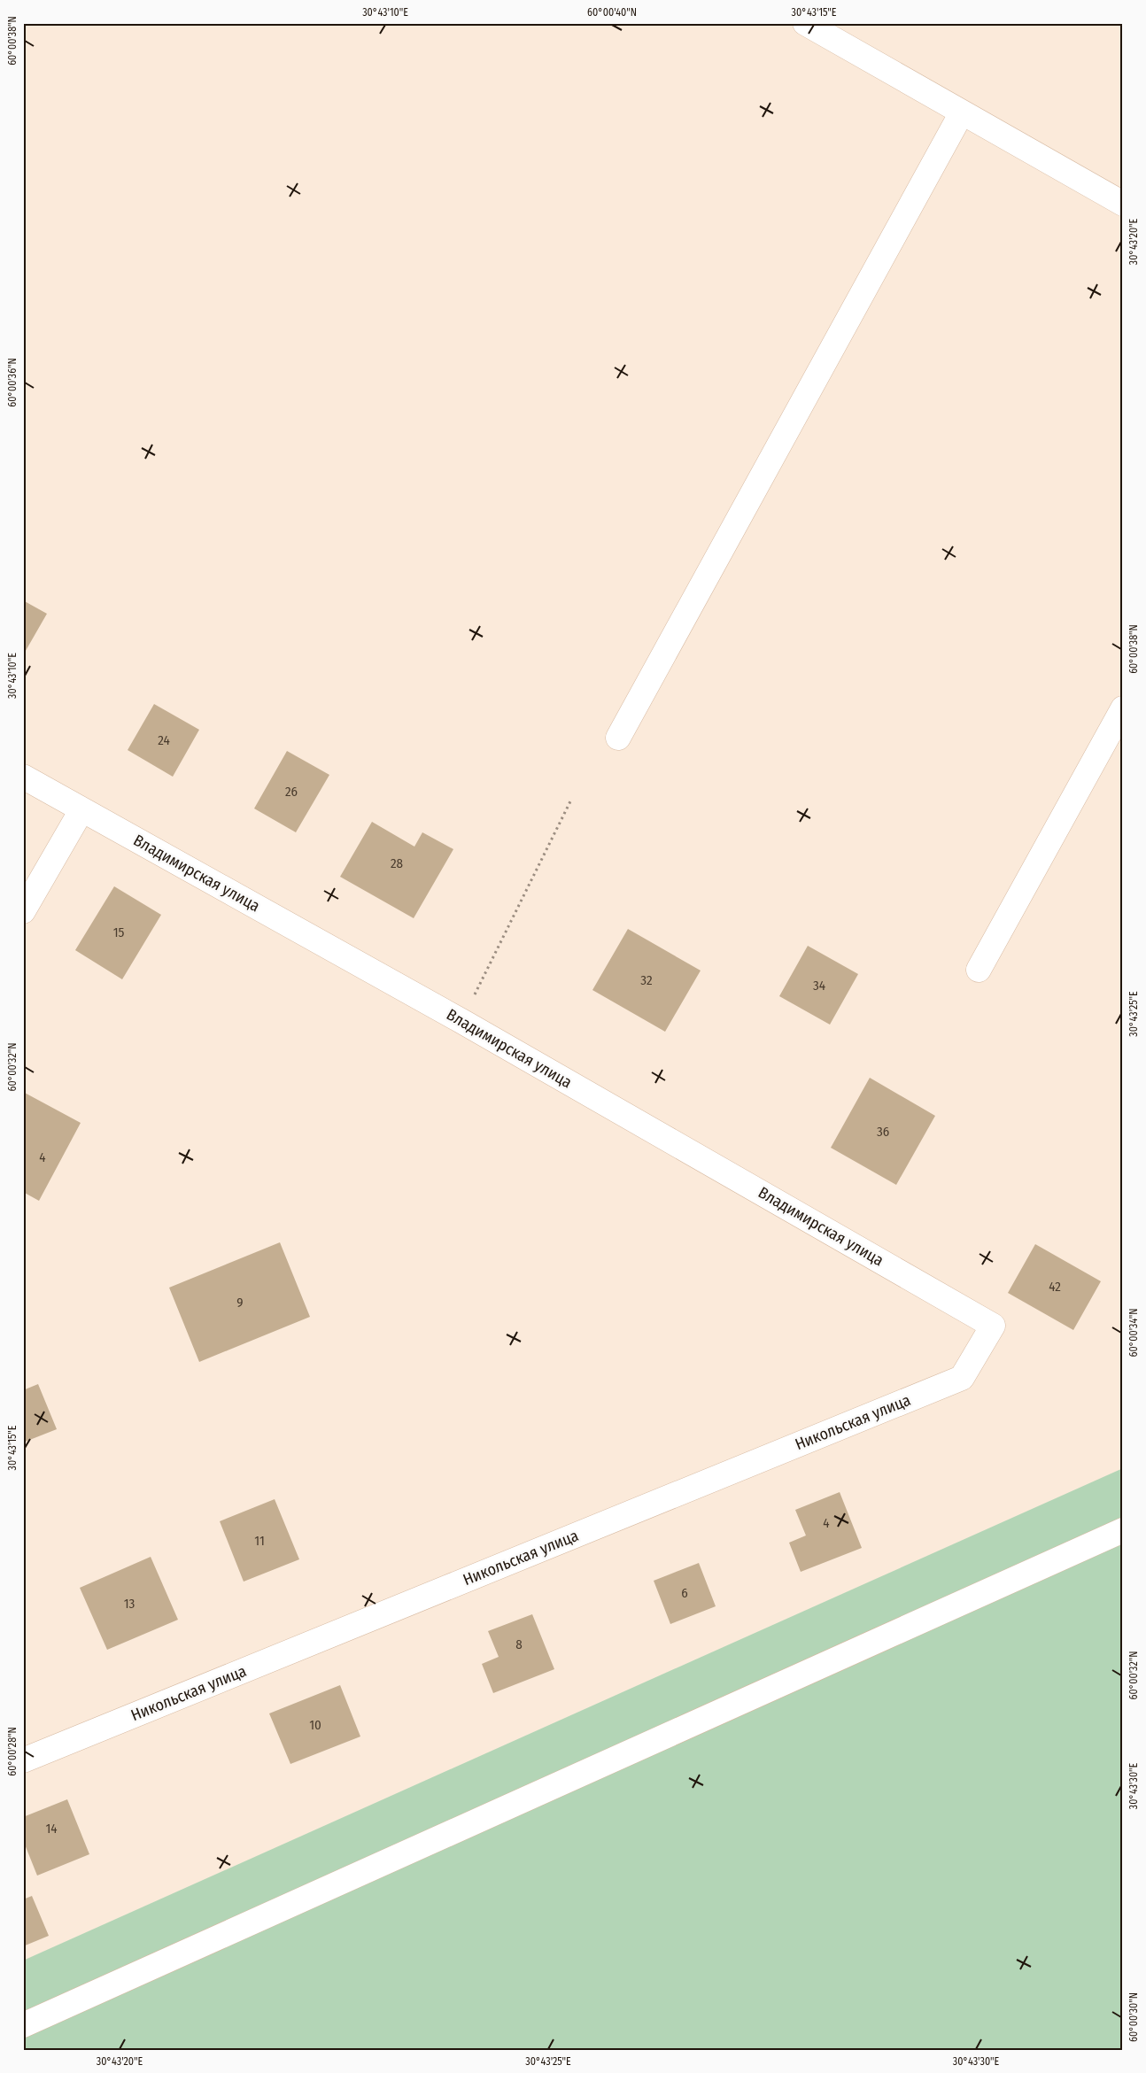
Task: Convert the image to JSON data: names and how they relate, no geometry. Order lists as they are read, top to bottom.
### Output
{
  "streets": {
    "street": ["Владимирская улица", "Никольская улица"]
  },
  "crossings": [
    ["Владимирская улица", "Никольская улица"]
  ],
  "house_numbers": [
    "24",
    "26",
    "28",
    "15",
    "32",
    "34",
    "36",
    "4",
    "42",
    "9",
    "4",
    "11",
    "6",
    "13",
    "8",
    "10",
    "14"
  ],
  "coordinates": [
    "30°43'10\"E",
    "60°00'40\"N",
    "30°43'15\"E",
    "60°00'38\"N",
    "30°43'20\"E",
    "60°00'36\"N",
    "30°43'25\"E",
    "60°00'32\"N",
    "60°00'34\"N",
    "60°00'28\"N",
    "30°43'30\"E",
    "60°00'30\"N"
  ]
}
